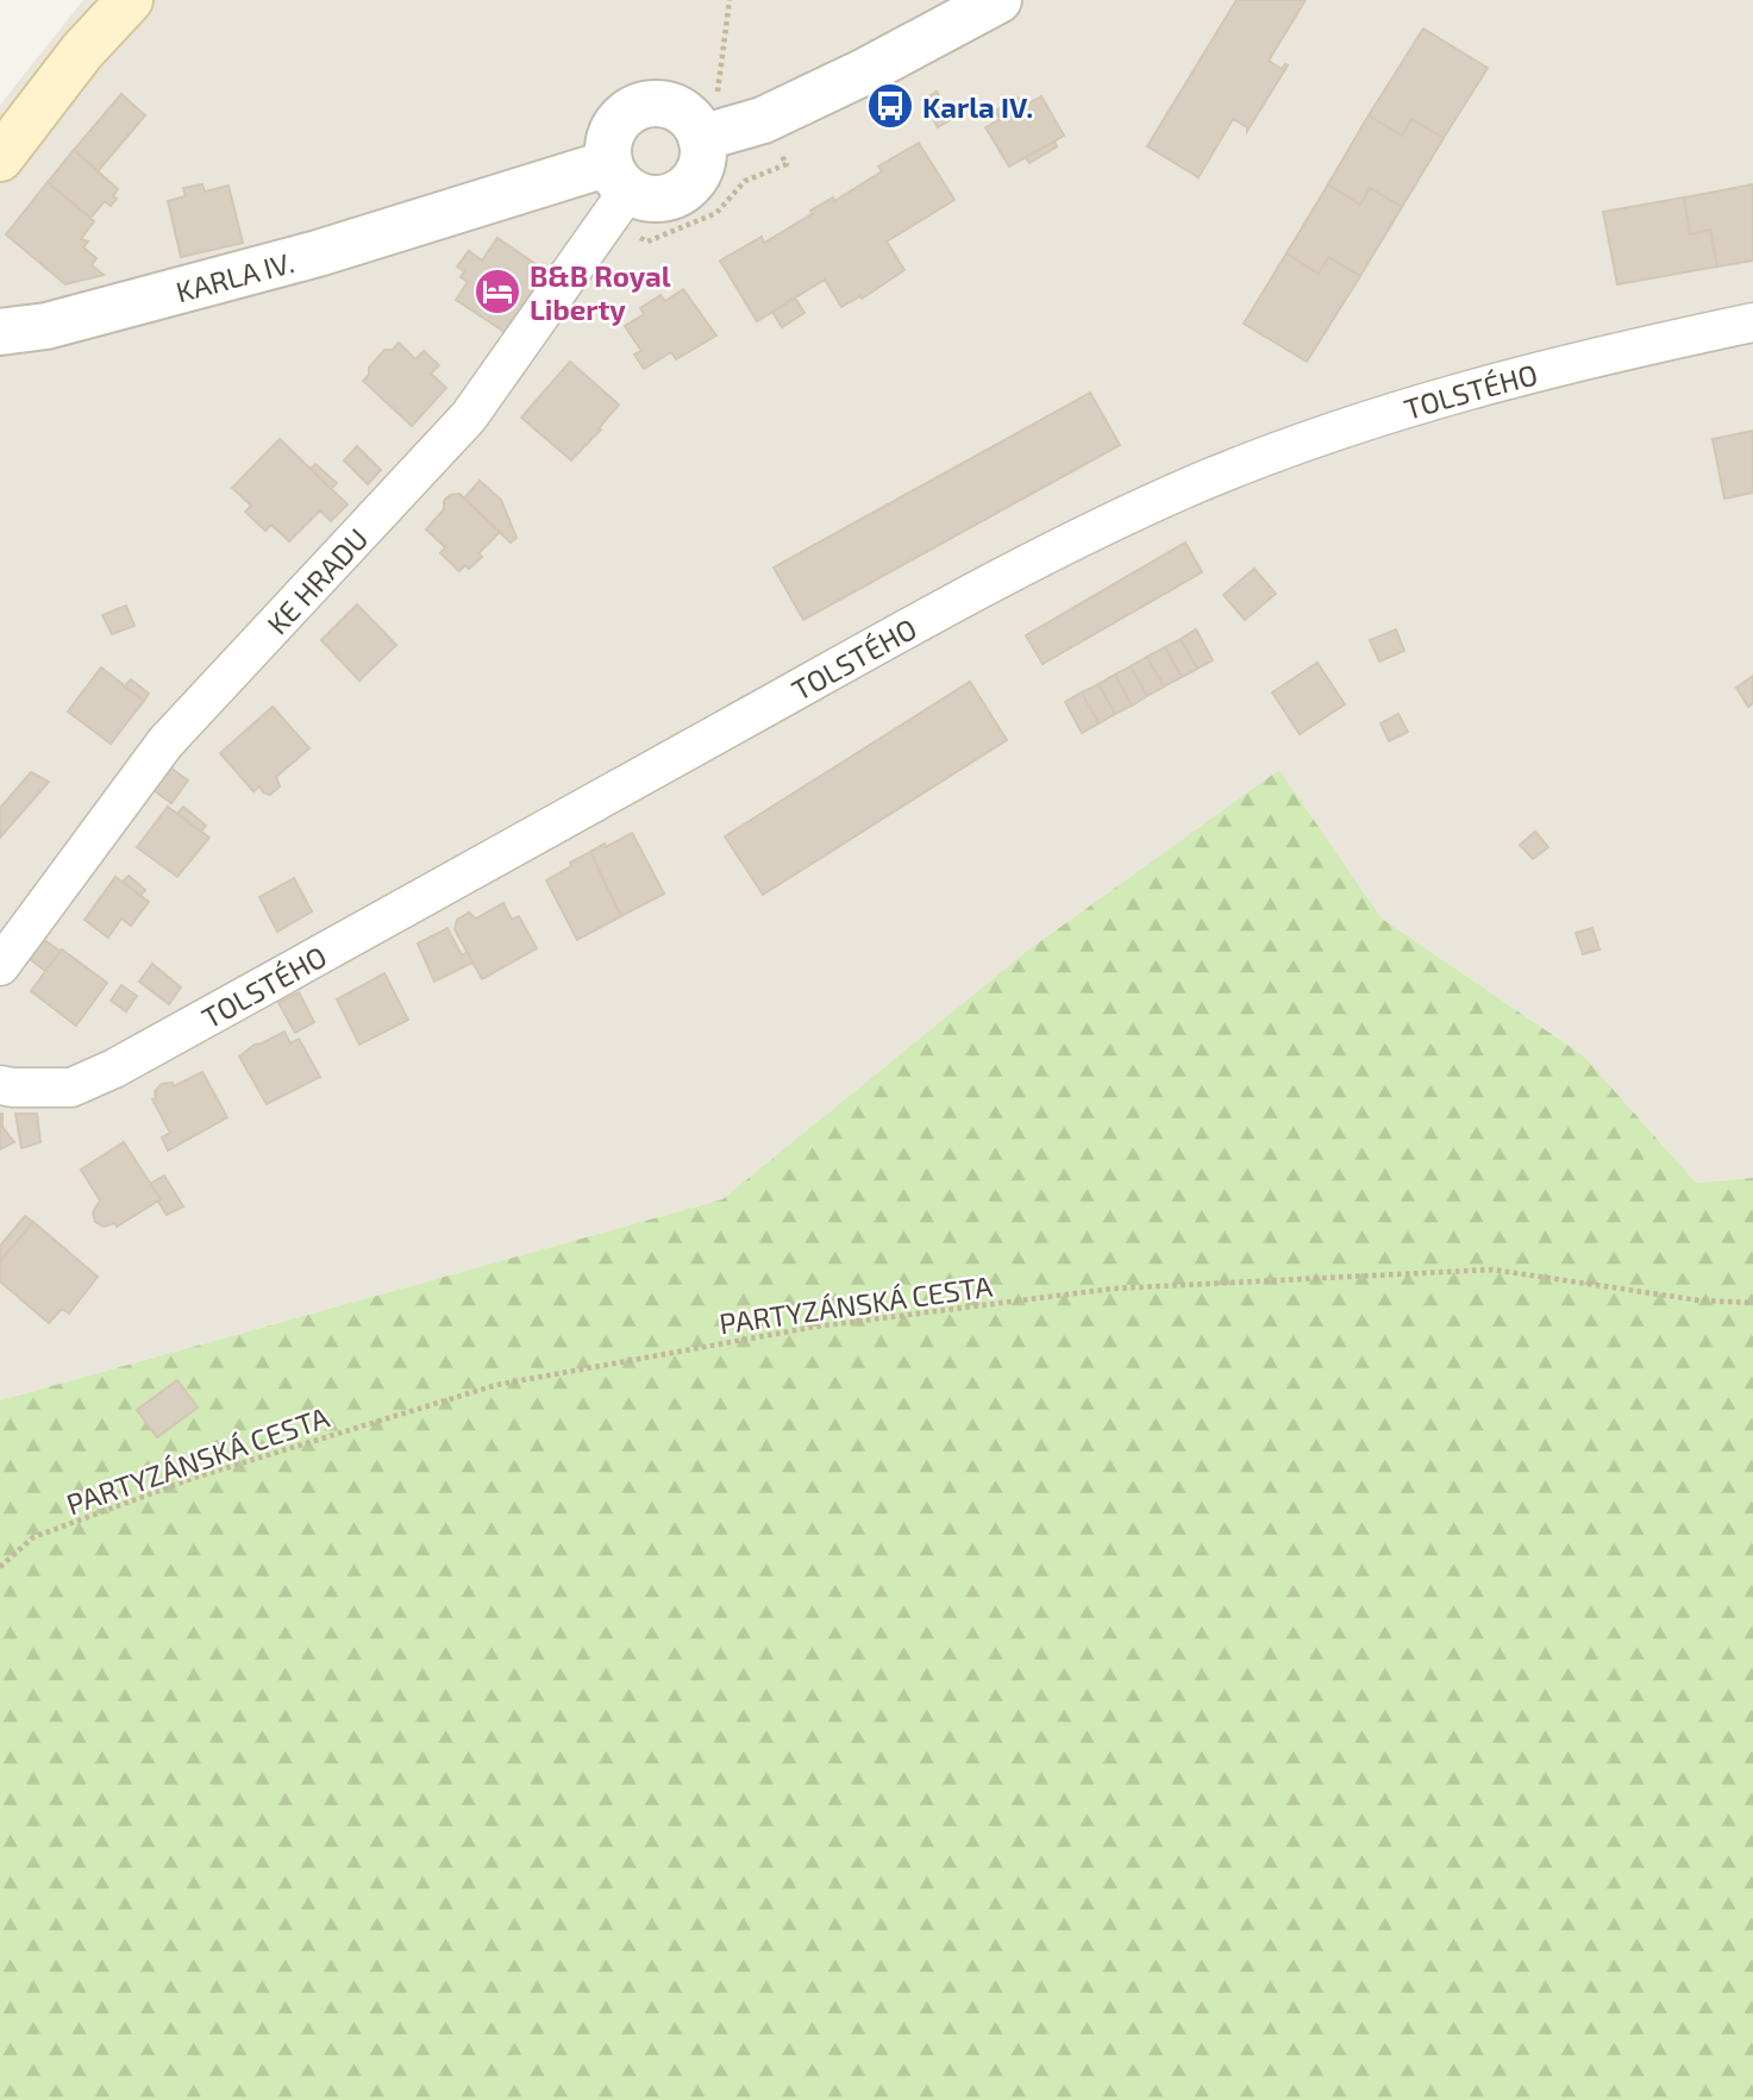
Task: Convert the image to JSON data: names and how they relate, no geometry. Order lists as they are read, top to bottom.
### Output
{
  "streets": {
    "street": ["KARLA IV.", "TOLSTÉHO", "KE HRADU"],
    "path": ["PARTYZÁNSKÁ CESTA"]
  },
  "crossings": [
    ["KARLA IV.", "KE HRADU"]
  ],
  "places": {
    "bus stop": ["Karla IV."],
    "hotel": ["B&B Royal Liberty"]
  }
}
